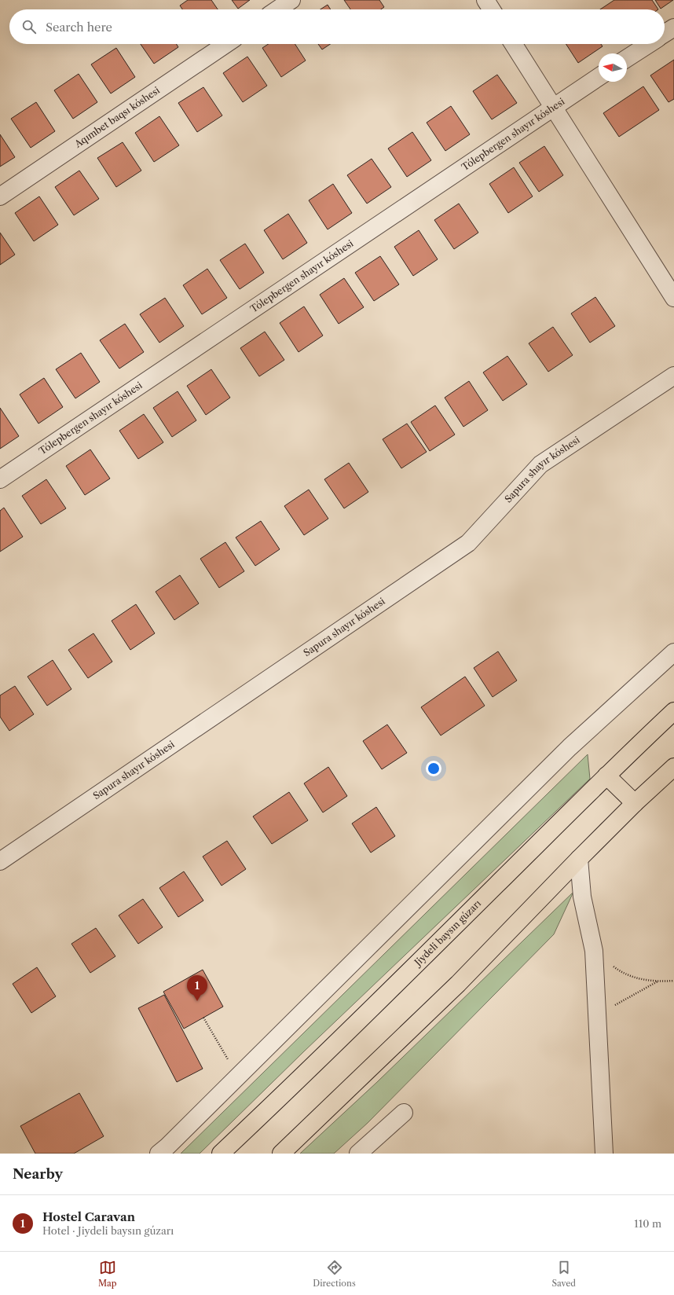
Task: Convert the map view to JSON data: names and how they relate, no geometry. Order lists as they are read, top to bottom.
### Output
{
  "streets": {
    "main road": ["Jiydeli baysın gúzarı"],
    "street": ["Aqımbet baqsı kóshesi", "Tólepbergen shayır kóshesi", "Sapura shayır kóshesi"]
  },
  "north": "left",
  "page": {
    "search": "Search here",
    "pins": "1",
    "heading": "Nearby",
    "list": [
      {
        "mark": "1",
        "name": "Hostel Caravan",
        "note": "Hotel · Jiydeli baysın gúzarı",
        "value": "110 m"
      }
    ],
    "nav": ["Map", "Directions", "Saved"]
  }
}
